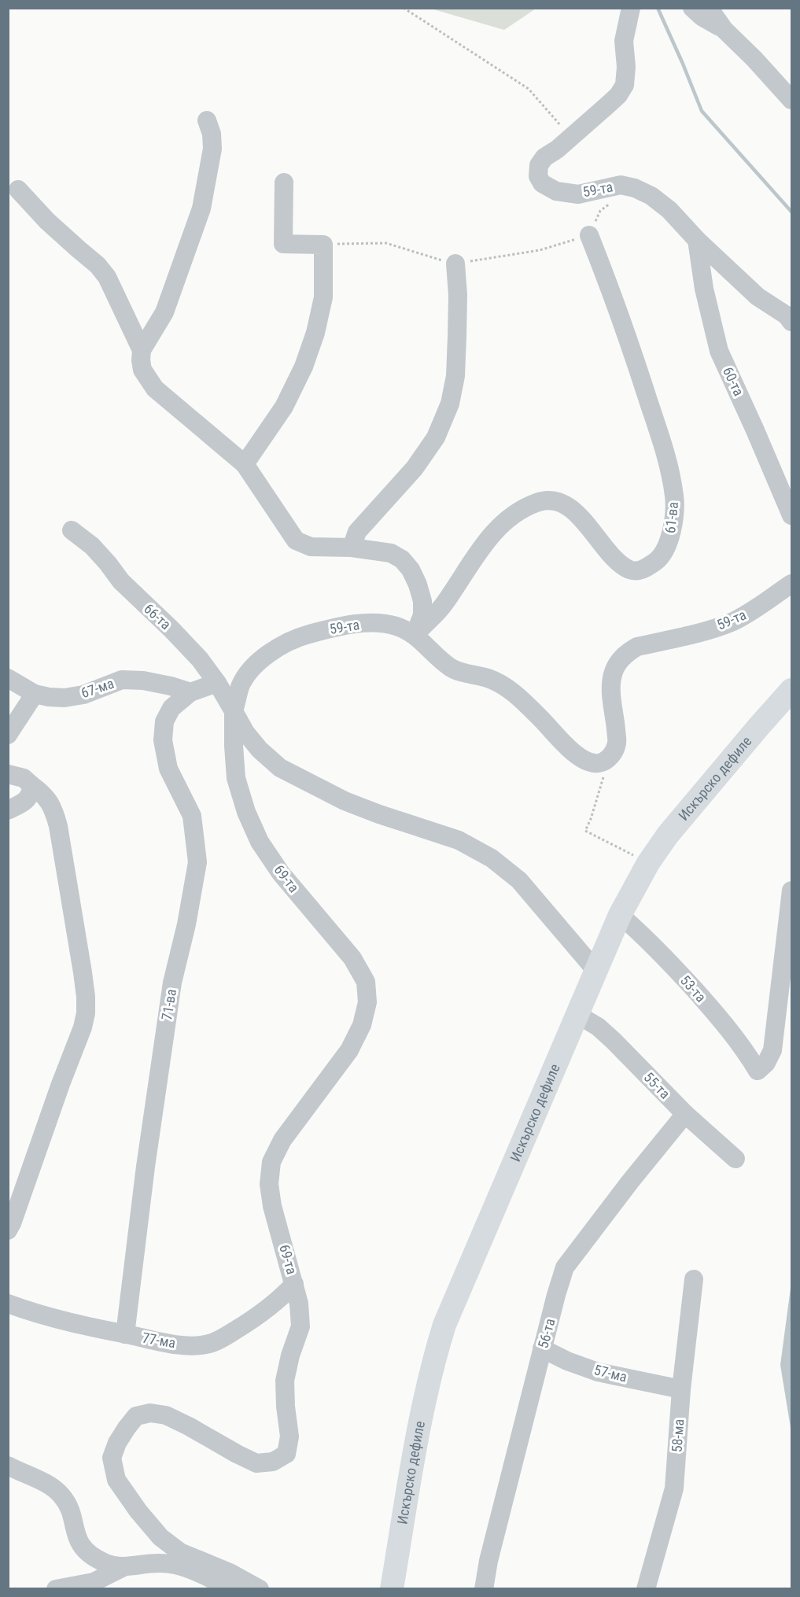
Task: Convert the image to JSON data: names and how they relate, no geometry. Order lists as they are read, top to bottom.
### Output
{
  "streets": {
    "main road": ["Искърско дефиле"],
    "street": [
      "59-та",
      "60-та",
      "61-ва",
      "66-та",
      "67-ма",
      "69-та",
      "53-та",
      "71-ва",
      "55-та",
      "56-та",
      "77-ма",
      "57-ма",
      "58-ма"
    ]
  },
  "crossings": [
    ["59-та", "60-та"],
    ["59-та", "61-ва"],
    ["59-та", "66-та"],
    ["59-та", "69-та"],
    ["66-та", "69-та"],
    ["67-ма", "71-ва"],
    ["Искърско дефиле", "53-та"],
    ["Искърско дефиле", "55-та"],
    ["69-та", "77-ма"],
    ["71-ва", "77-ма"],
    ["55-та", "56-та"],
    ["56-та", "57-ма"],
    ["57-ма", "58-ма"]
  ]
}
